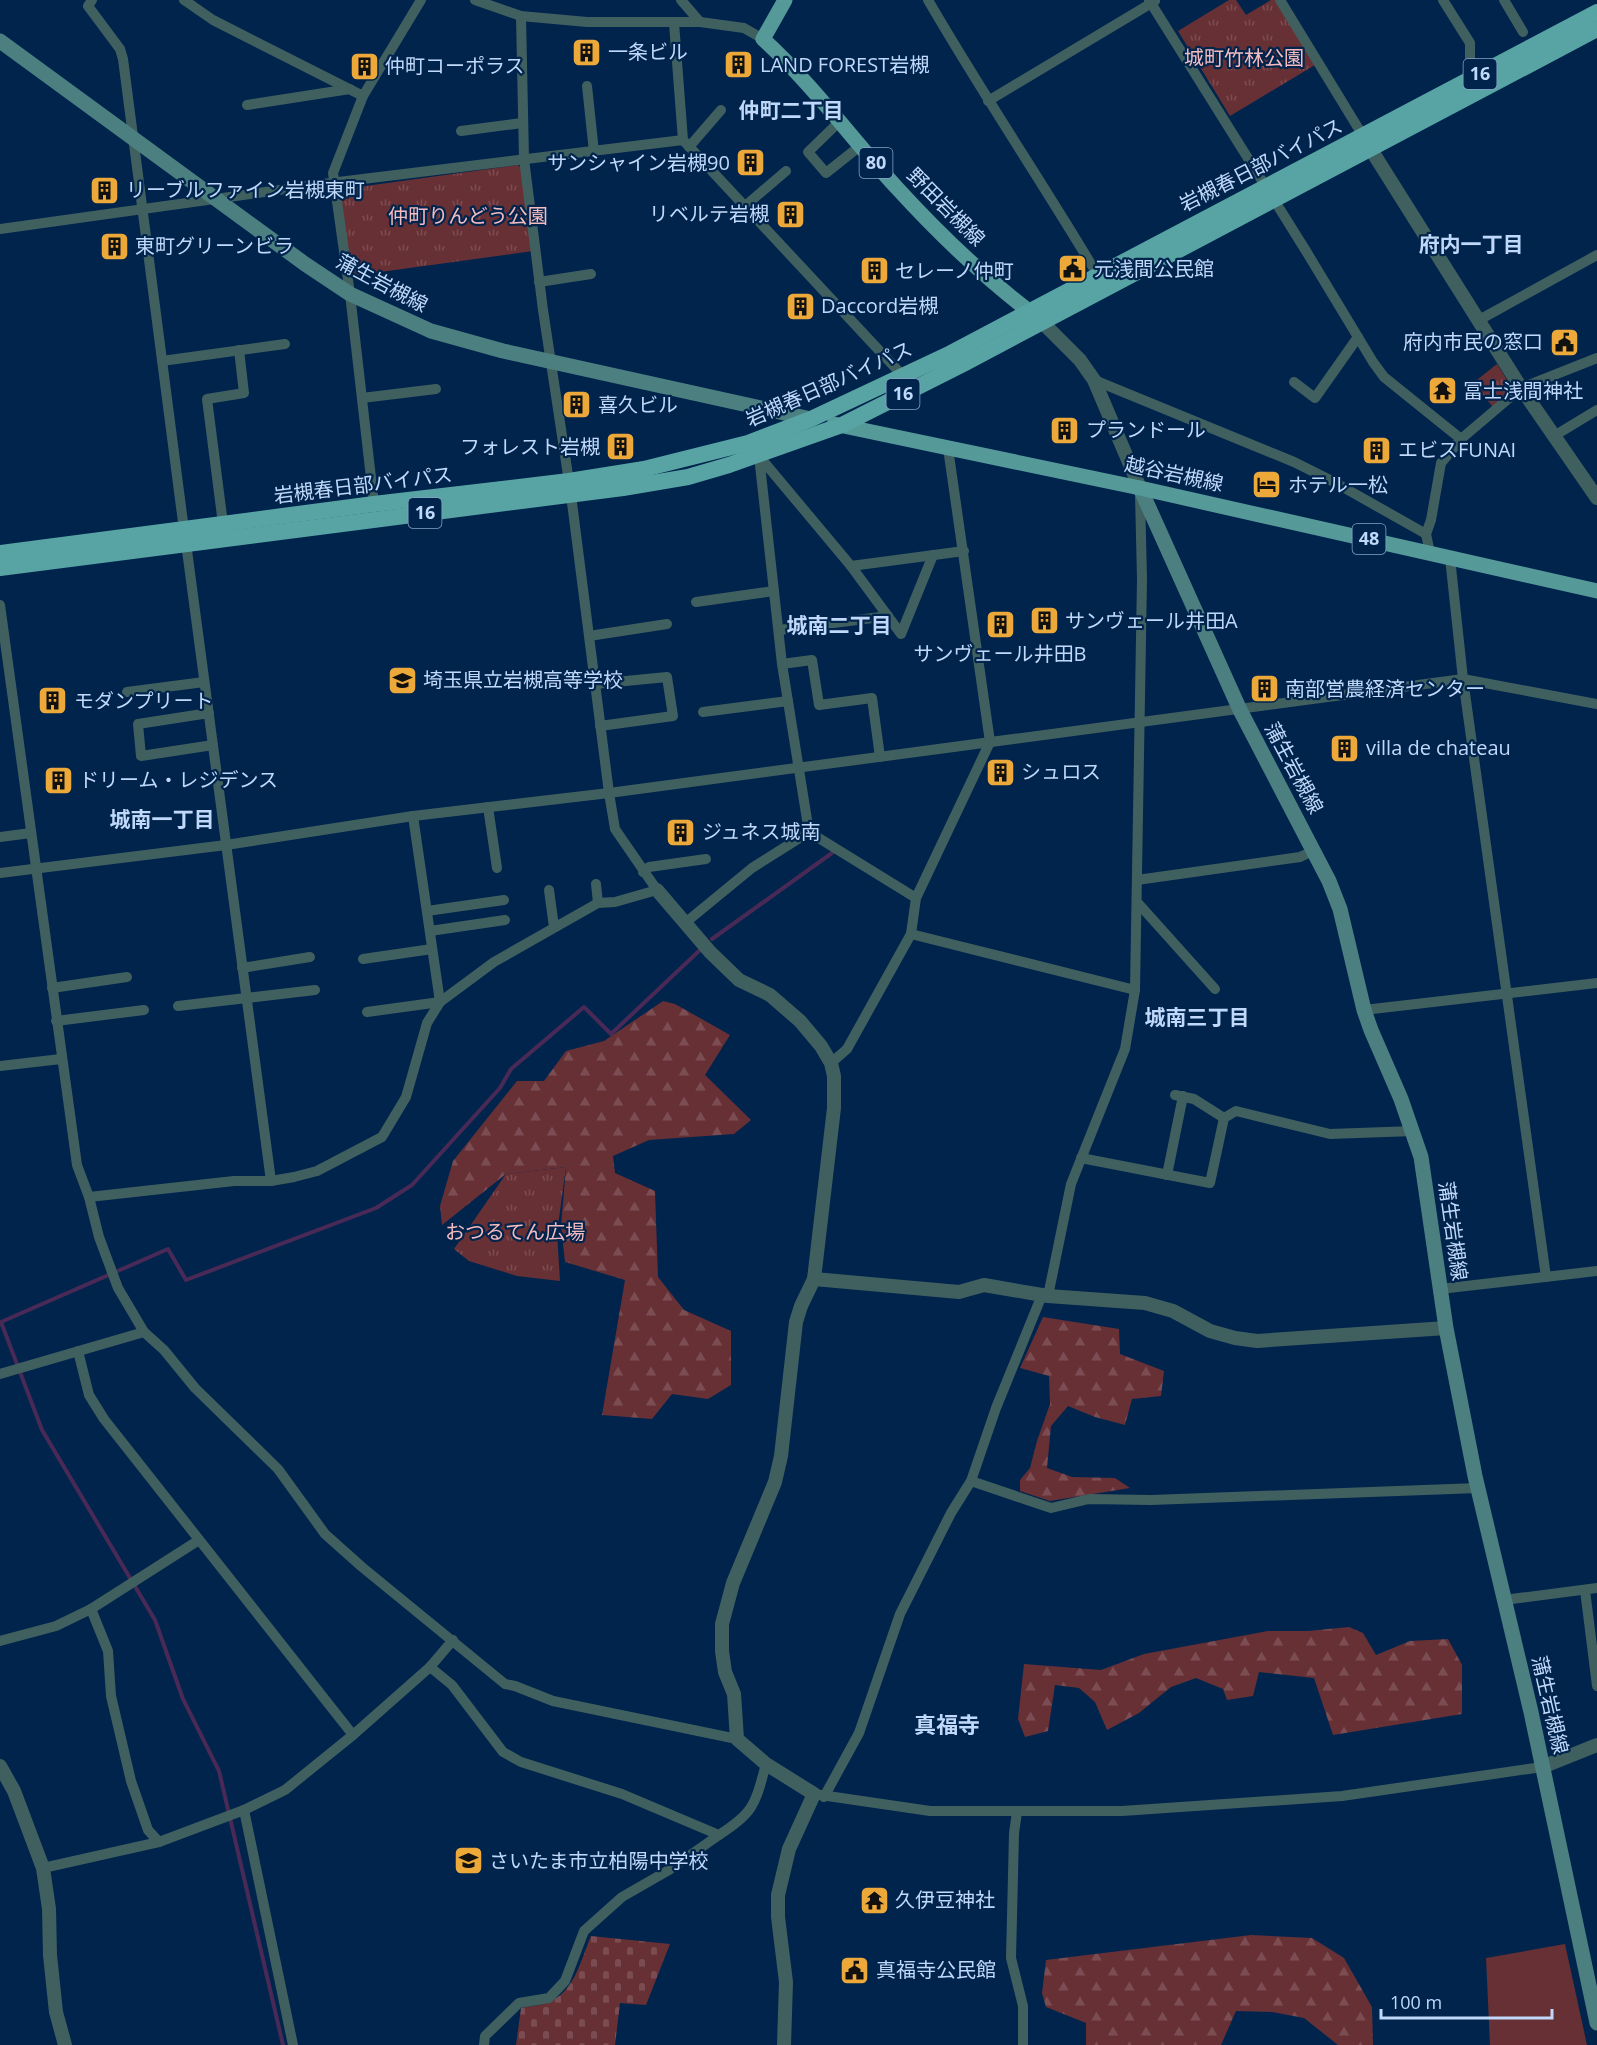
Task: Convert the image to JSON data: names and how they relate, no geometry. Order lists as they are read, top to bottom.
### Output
{
  "streets": {
    "highway": ["16", "岩槻春日部バイパス"],
    "main road": [
      "80",
      "野田岩槻線",
      "蒲生岩槻線",
      "越谷岩槻線",
      "48"
    ]
  },
  "crossings": [
    ["岩槻春日部バイパス", "野田岩槻線"],
    ["岩槻春日部バイパス", "蒲生岩槻線"],
    ["岩槻春日部バイパス", "越谷岩槻線"],
    ["蒲生岩槻線", "越谷岩槻線"]
  ],
  "districts": [
    "仲町二丁目",
    "府内一丁目",
    "城南二丁目",
    "城南一丁目",
    "城南三丁目",
    "真福寺"
  ],
  "parks": ["城町竹林公園", "仲町りんどう公園", "おつるてん広場"],
  "places": {
    "building": [
      "一条ビル",
      "LAND FOREST岩槻",
      "仲町コーポラス",
      "サンシャイン岩槻90",
      "リーブルファイン岩槻東町",
      "リベルテ岩槻",
      "東町グリーンビラ",
      "セレーノ仲町",
      "Daccord岩槻",
      "喜久ビル",
      "プランドール",
      "フォレスト岩槻",
      "エビスFUNAI",
      "サンヴェール井田A",
      "サンヴェール井田B",
      "南部営農経済センター",
      "モダンプリート",
      "villa de chateau",
      "シュロス",
      "ドリーム・レジデンス",
      "ジュネス城南"
    ],
    "public building": ["元浅間公民館", "府内市民の窓口", "真福寺公民館"],
    "temple": ["冨士浅間神社", "久伊豆神社"],
    "hotel": ["ホテル一松"],
    "school or university": ["埼玉県立岩槻高等学校", "さいたま市立柏陽中学校"]
  },
  "scale_bar": "100 m"
}
